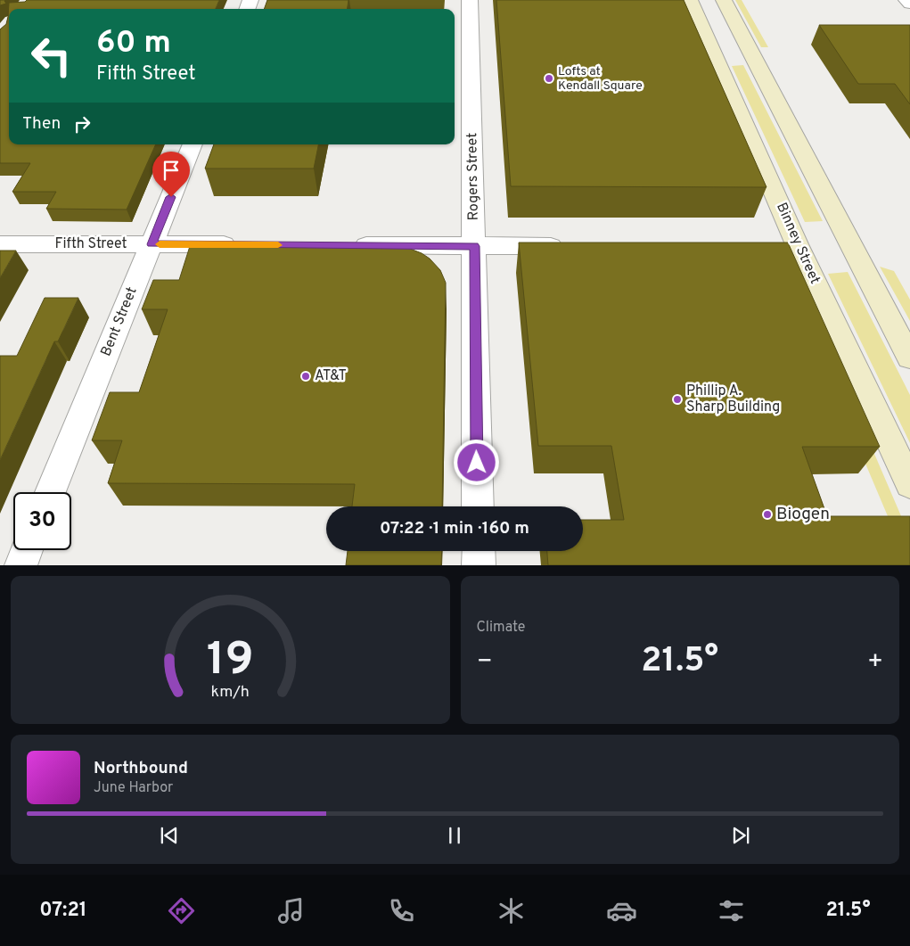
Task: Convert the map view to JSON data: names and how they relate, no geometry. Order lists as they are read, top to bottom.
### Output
{
  "streets": {
    "main road": ["Binney Street"],
    "street": ["Rogers Street", "Fifth Street", "Bent Street"]
  },
  "crossings": [
    ["Fifth Street", "Bent Street"]
  ],
  "places": [
    "Lofts at Kendall Square",
    "AT&T",
    "Phillip A. Sharp Building",
    "Biogen"
  ],
  "page": {
    "turn": ["60 m", "Fifth Street"],
    "then": "Then",
    "limit": "30",
    "trip": "07:22 · 1 min · 160 m",
    "tile": "Climate",
    "heat": ["−", "21.5°", "+"],
    "song": ["Northbound", "June Harbor"],
    "tabs": ["07:21", "21.5°"],
    "gauge": ["19", "km/h"]
  }
}
